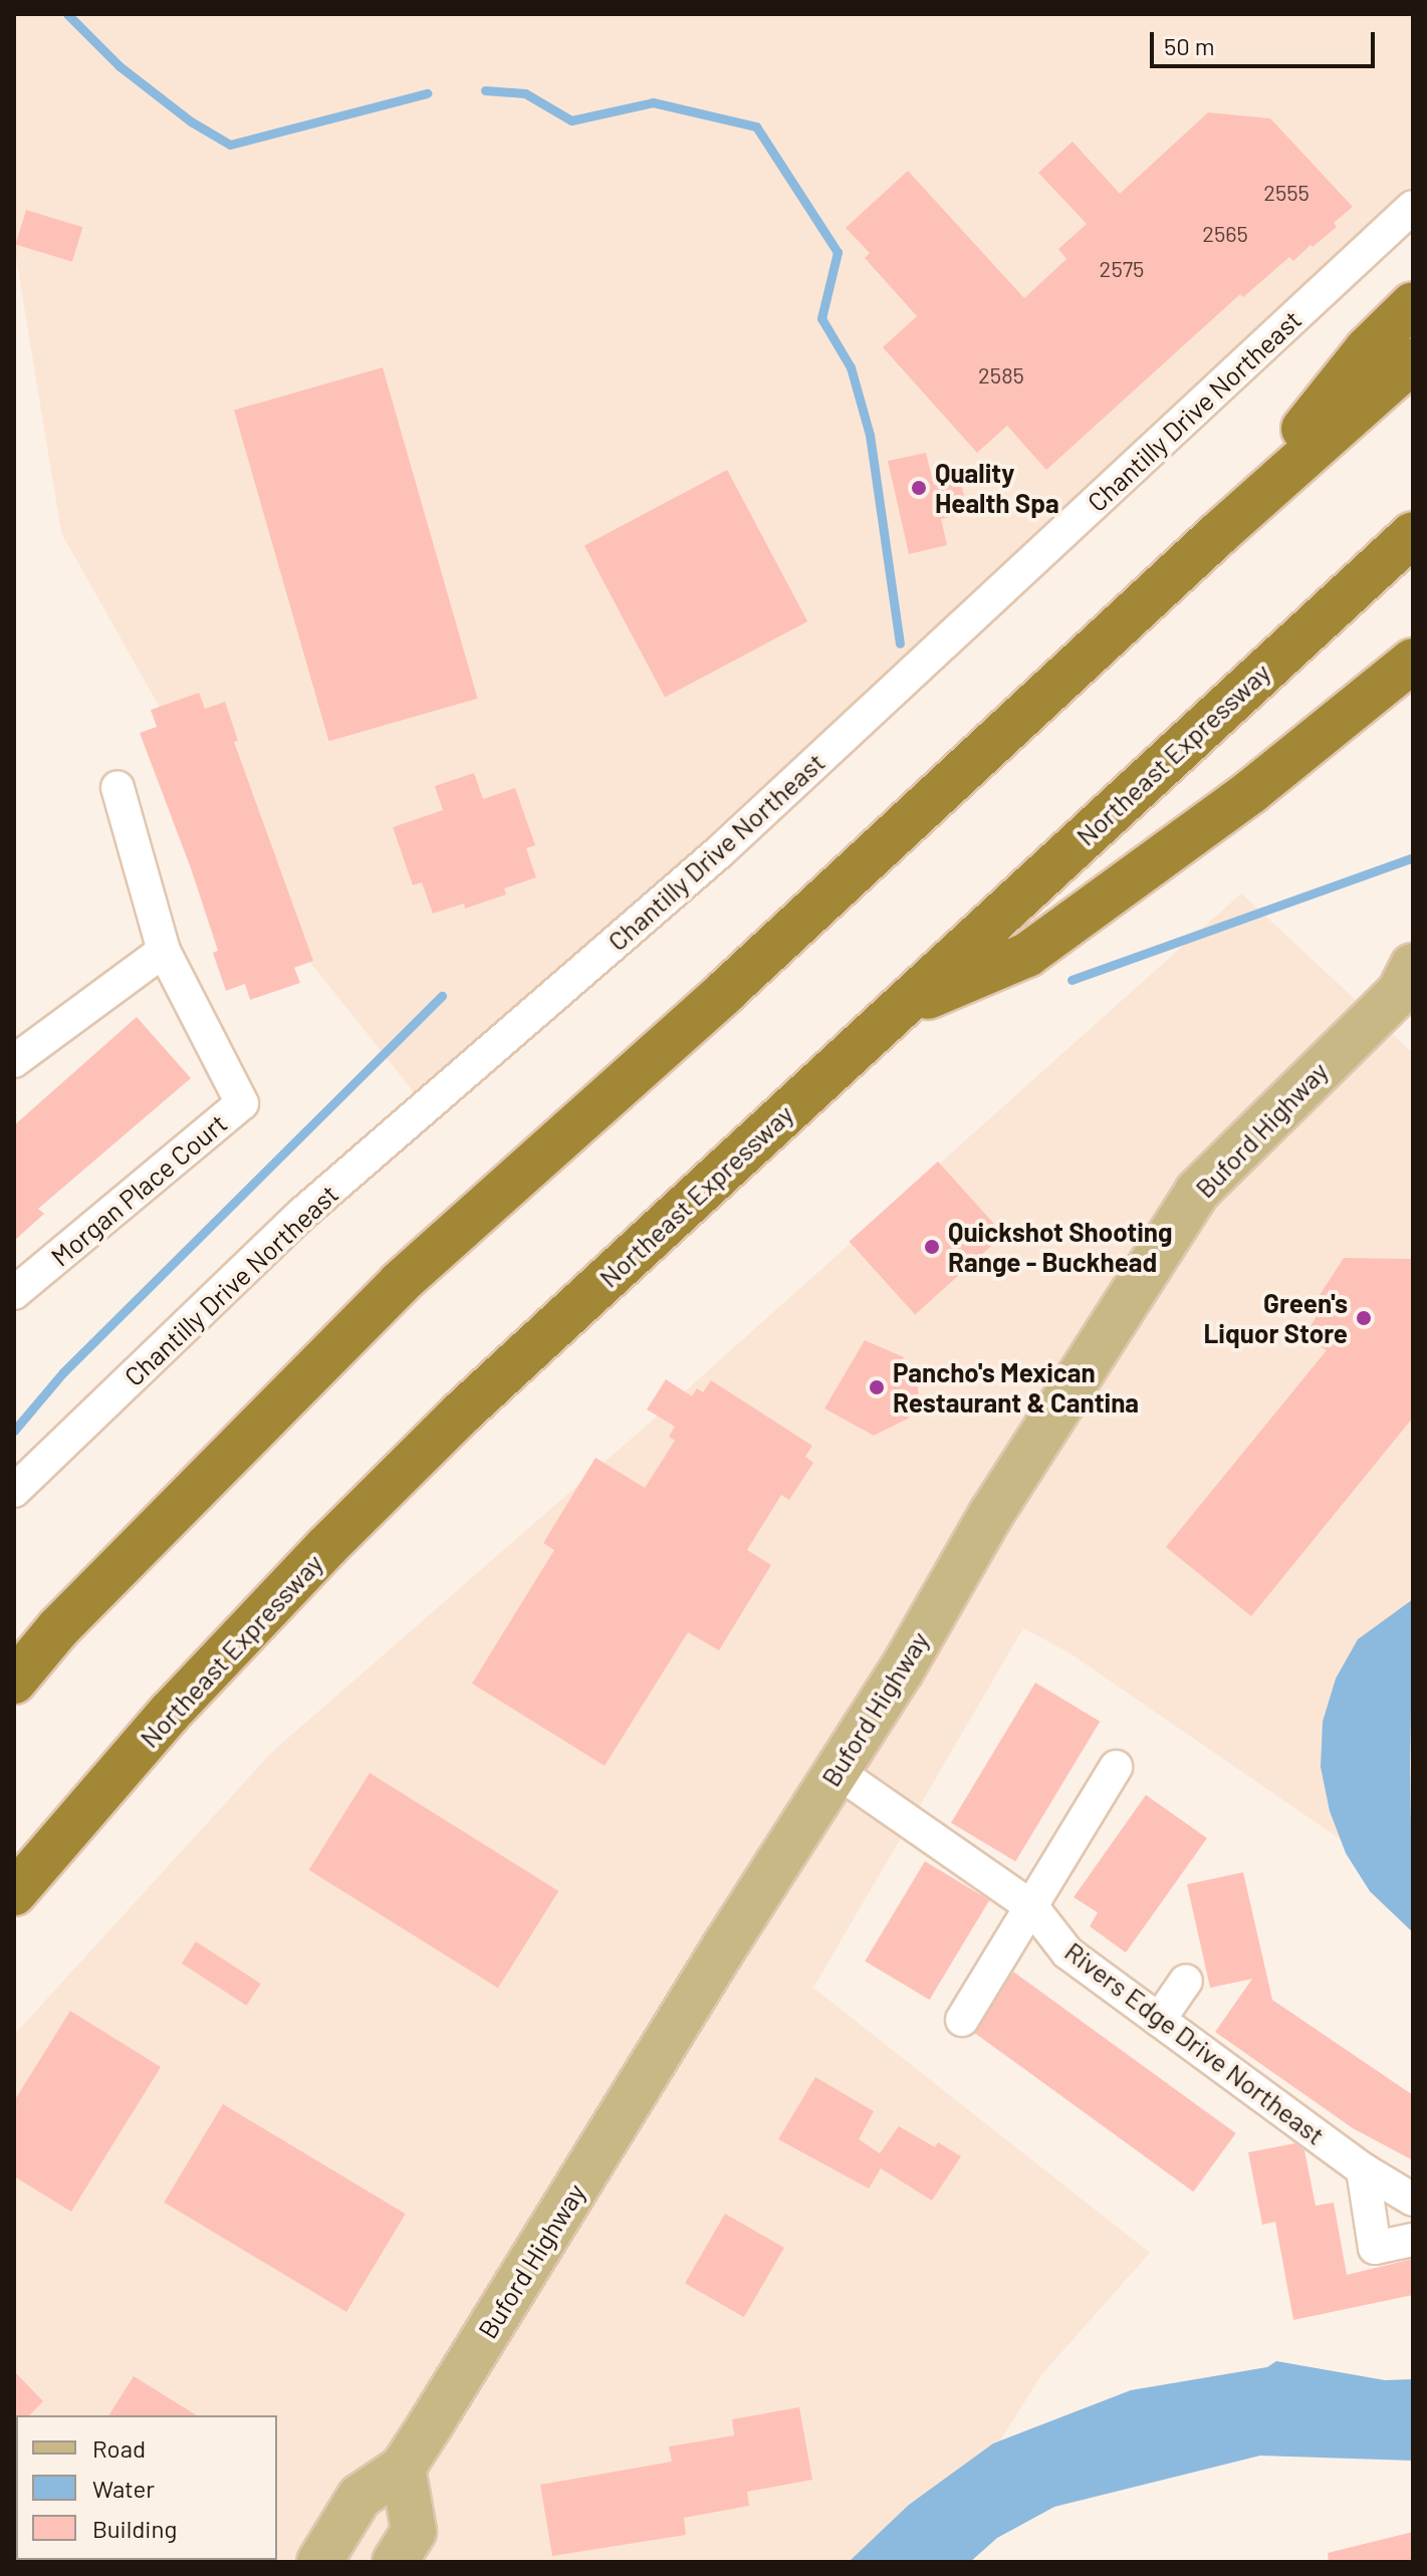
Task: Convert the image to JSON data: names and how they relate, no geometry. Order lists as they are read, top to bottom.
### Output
{
  "streets": {
    "highway": ["Northeast Expressway"],
    "main road": ["Buford Highway"],
    "street": ["Chantilly Drive Northeast", "Morgan Place Court", "Rivers Edge Drive Northeast"]
  },
  "crossings": [
    ["Buford Highway", "Rivers Edge Drive Northeast"]
  ],
  "places": [
    "Quality Health Spa",
    "Quickshot Shooting Range - Buckhead",
    "Green's Liquor Store",
    "Pancho's Mexican Restaurant & Cantina"
  ],
  "house_numbers": [
    "2555",
    "2565",
    "2575",
    "2585"
  ],
  "legend": ["Road", "Water", "Building"],
  "scale_bar": "50 m"
}
